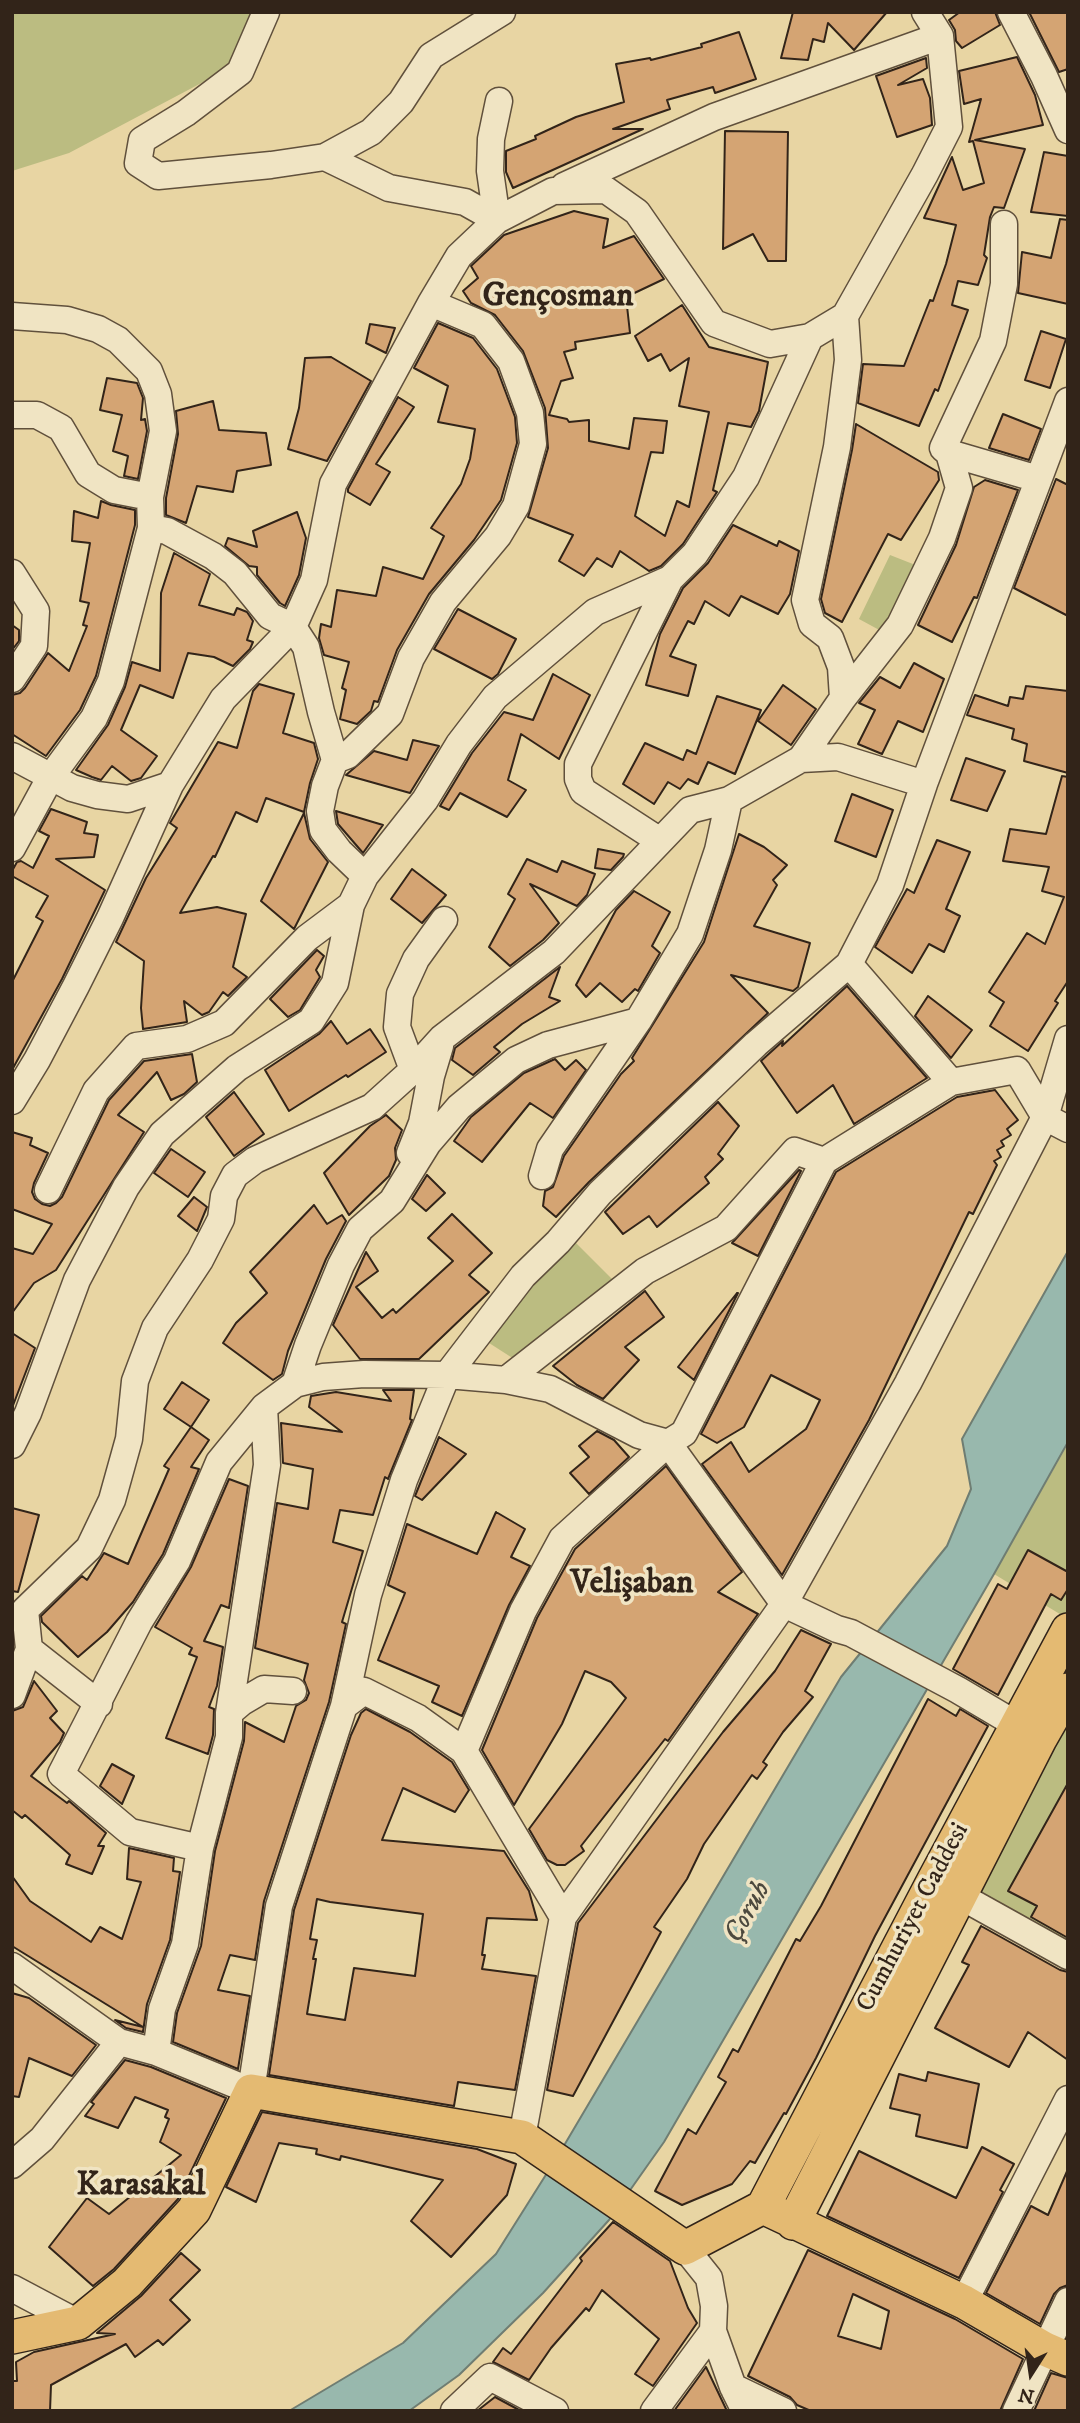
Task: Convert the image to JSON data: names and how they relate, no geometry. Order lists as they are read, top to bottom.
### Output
{
  "streets": {
    "main road": ["Cumhuriyet Caddesi"]
  },
  "districts": ["Gençosman", "Velişaban", "Karasakal"],
  "water": ["Çoruh"],
  "north": "bottom"
}
